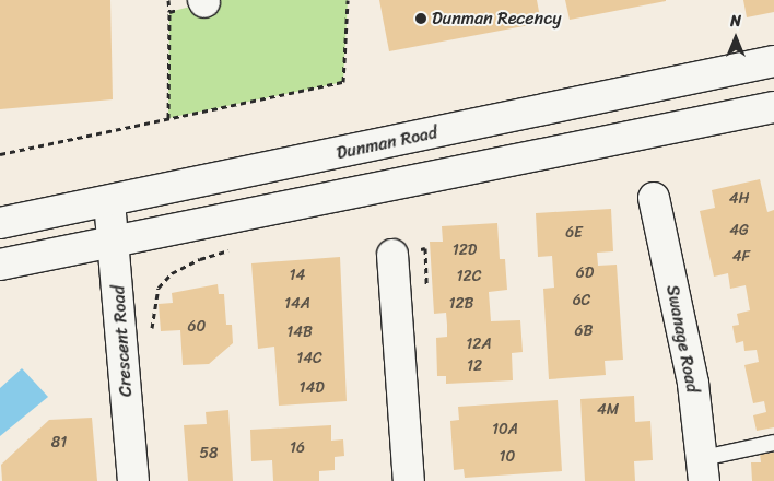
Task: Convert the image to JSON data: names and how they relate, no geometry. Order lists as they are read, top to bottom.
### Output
{
  "streets": {
    "main road": ["Dunman Road", "Swanage Road", "Crescent Road"]
  },
  "crossings": [
    ["Dunman Road", "Crescent Road"]
  ],
  "places": ["Dunman Recency"],
  "house_numbers": [
    "4H",
    "4G",
    "6E",
    "12D",
    "4F",
    "6D",
    "14",
    "12C",
    "6C",
    "14A",
    "12B",
    "60",
    "6B",
    "14B",
    "12A",
    "14C",
    "12",
    "14D",
    "4M",
    "10A",
    "81",
    "16",
    "58",
    "10"
  ],
  "north": "top"
}
